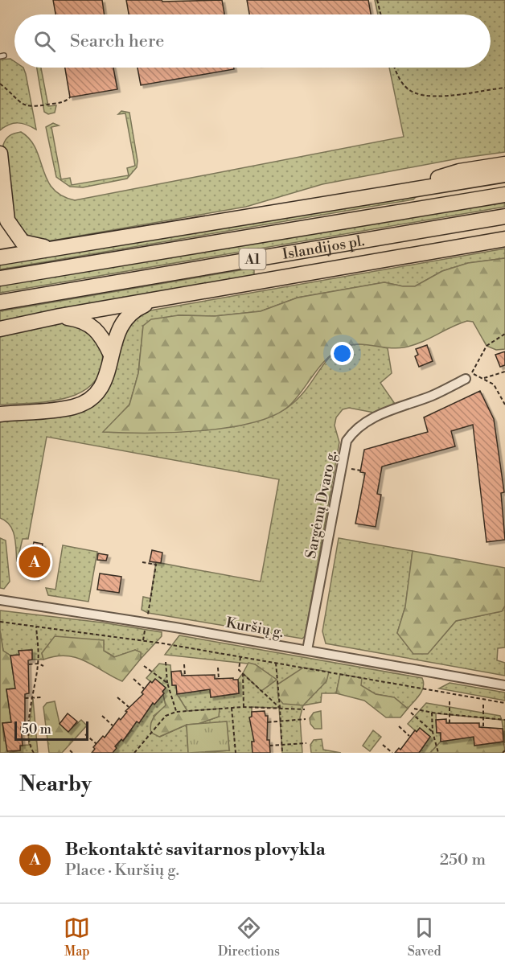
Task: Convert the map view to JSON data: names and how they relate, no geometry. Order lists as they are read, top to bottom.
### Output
{
  "streets": {
    "highway": ["Islandijos pl.", "A1"],
    "street": ["Sargėnų Dvaro g.", "Kuršių g."]
  },
  "crossings": [
    ["Sargėnų Dvaro g.", "Kuršių g."]
  ],
  "scale_bar": "50 m",
  "page": {
    "search": "Search here",
    "pins": "A",
    "scale": "50 m",
    "heading": "Nearby",
    "list": [
      {
        "mark": "A",
        "name": "Bekontaktė savitarnos plovykla",
        "note": "Place · Kuršių g.",
        "value": "250 m"
      }
    ],
    "nav": ["Map", "Directions", "Saved"]
  }
}
